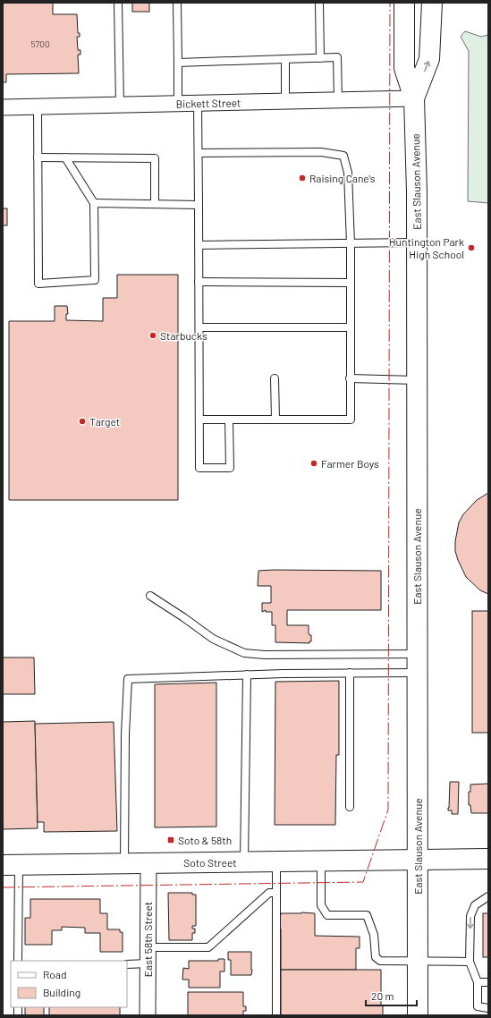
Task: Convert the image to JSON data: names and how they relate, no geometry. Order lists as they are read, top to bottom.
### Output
{
  "streets": {
    "main road": ["East Slauson Avenue", "Soto Street"],
    "street": ["Bickett Street", "East 58th Street"]
  },
  "crossings": [
    ["Bickett Street", "East Slauson Avenue"],
    ["East Slauson Avenue", "Soto Street"],
    ["Soto Street", "East 58th Street"]
  ],
  "places": {
    "other": [
      "Raising Cane's",
      "Huntington Park High School",
      "Starbucks",
      "Target",
      "Farmer Boys"
    ],
    "transit": ["Soto & 58th"]
  },
  "house_numbers": ["5700"],
  "legend": ["Road", "Building"],
  "scale_bar": "20 m"
}
